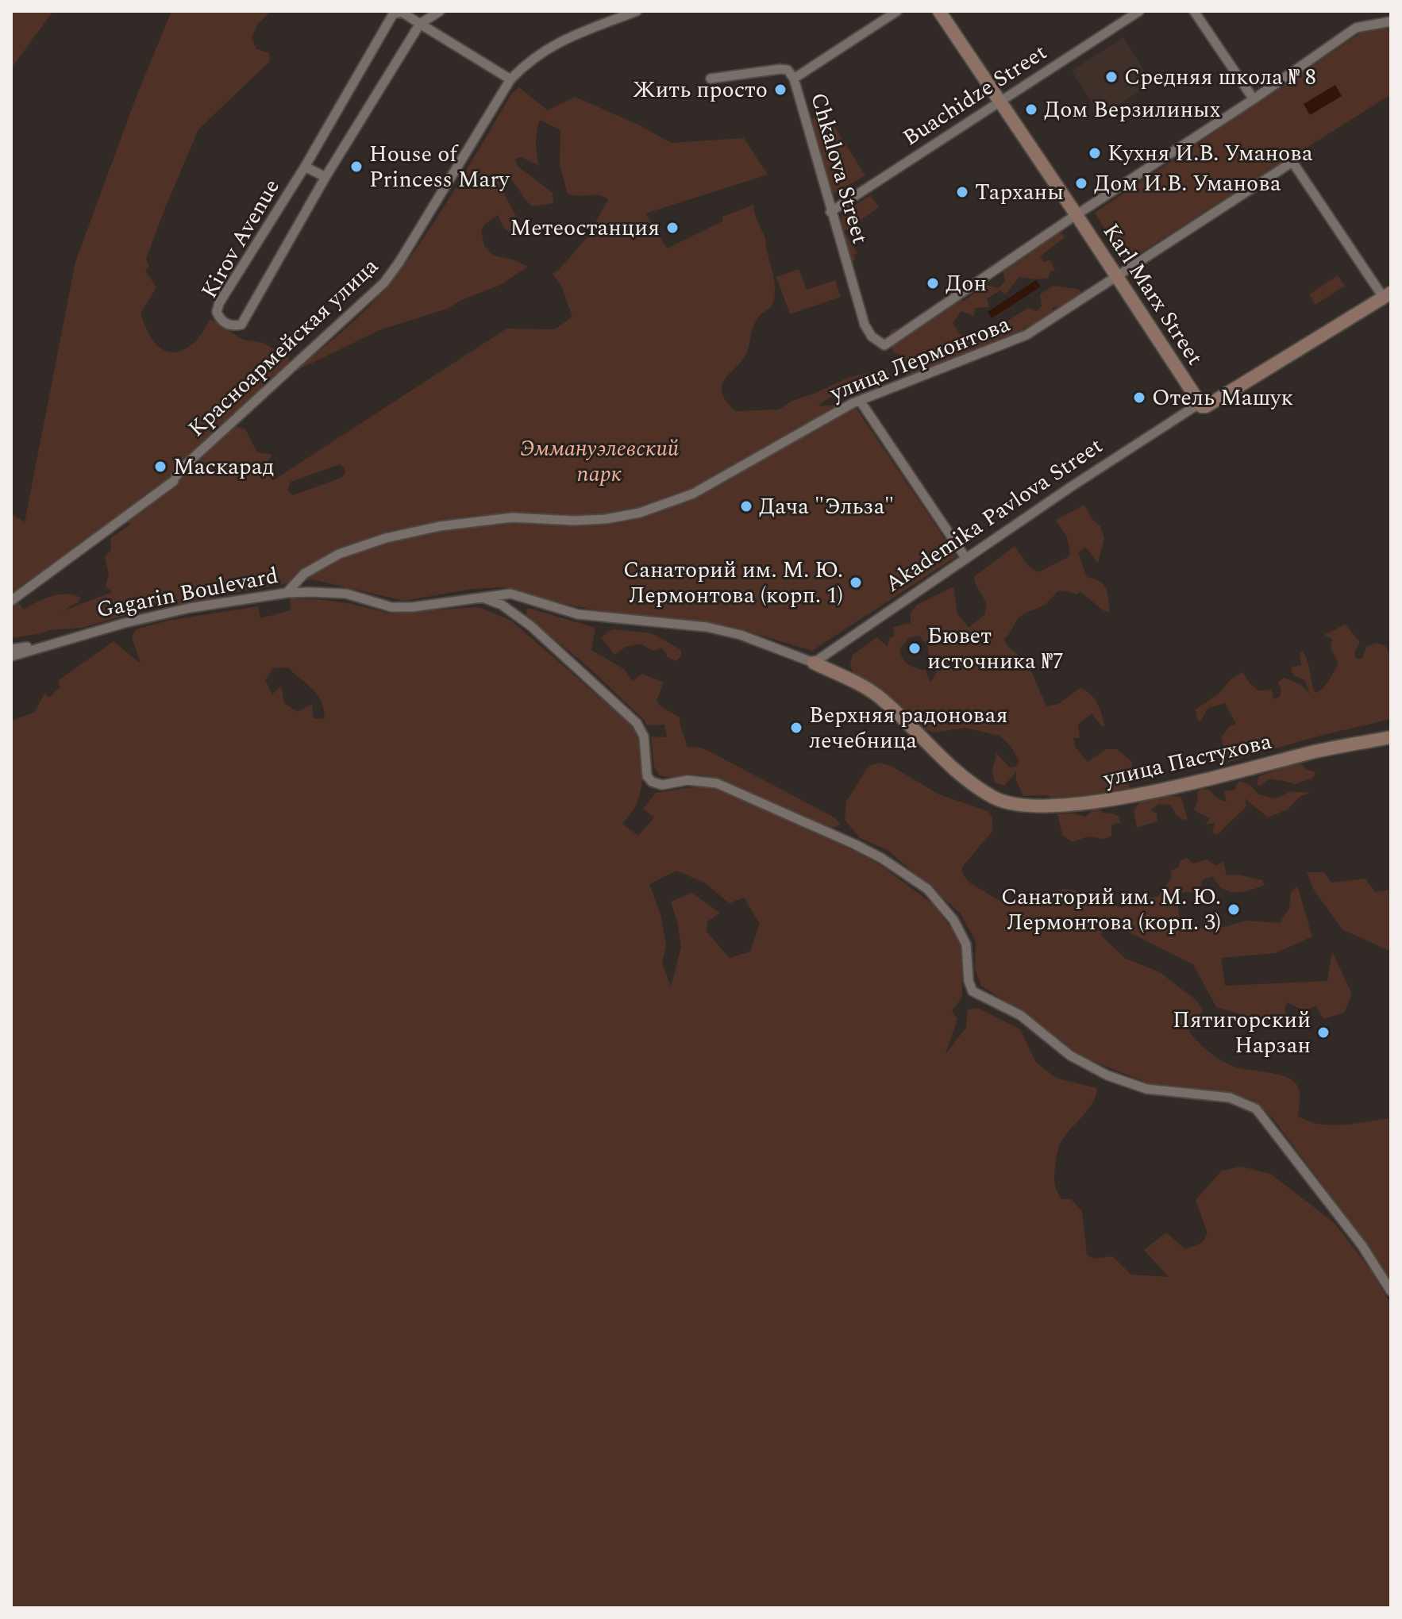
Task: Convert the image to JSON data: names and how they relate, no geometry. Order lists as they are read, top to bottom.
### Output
{
  "streets": {
    "street": [
      "Buachidze Street",
      "Chkalova Street",
      "Kirov Avenue",
      "Karl Marx Street",
      "Красноармейская улица",
      "улица Лермонтова",
      "Akademika Pavlova Street",
      "Gagarin Boulevard",
      "улица Пастухова"
    ]
  },
  "crossings": [
    ["Buachidze Street", "Chkalova Street"],
    ["Buachidze Street", "Karl Marx Street"],
    ["Chkalova Street", "улица Лермонтова"],
    ["Karl Marx Street", "улица Лермонтова"],
    ["Karl Marx Street", "Akademika Pavlova Street"],
    ["улица Лермонтова", "Akademika Pavlova Street"],
    ["улица Лермонтова", "Gagarin Boulevard"],
    ["Akademika Pavlova Street", "Gagarin Boulevard"],
    ["Gagarin Boulevard", "улица Пастухова"]
  ],
  "parks": ["Эммануэлевский парк"],
  "places": [
    "Средняя школа № 8",
    "Жить просто",
    "Дом Верзилиных",
    "Кухня И.В. Уманова",
    "House of Princess Mary",
    "Дом И.В. Уманова",
    "Тарханы",
    "Метеостанция",
    "Дон",
    "Отель Машук",
    "Маскарад",
    "Дача \"Эльза\"",
    "Санаторий им. М. Ю. Лермонтова (корп. 1)",
    "Бювет источника №7",
    "Верхняя радоновая лечебница",
    "Санаторий им. М. Ю. Лермонтова (корп. 3)",
    "Пятигорский Нарзан"
  ]
}
